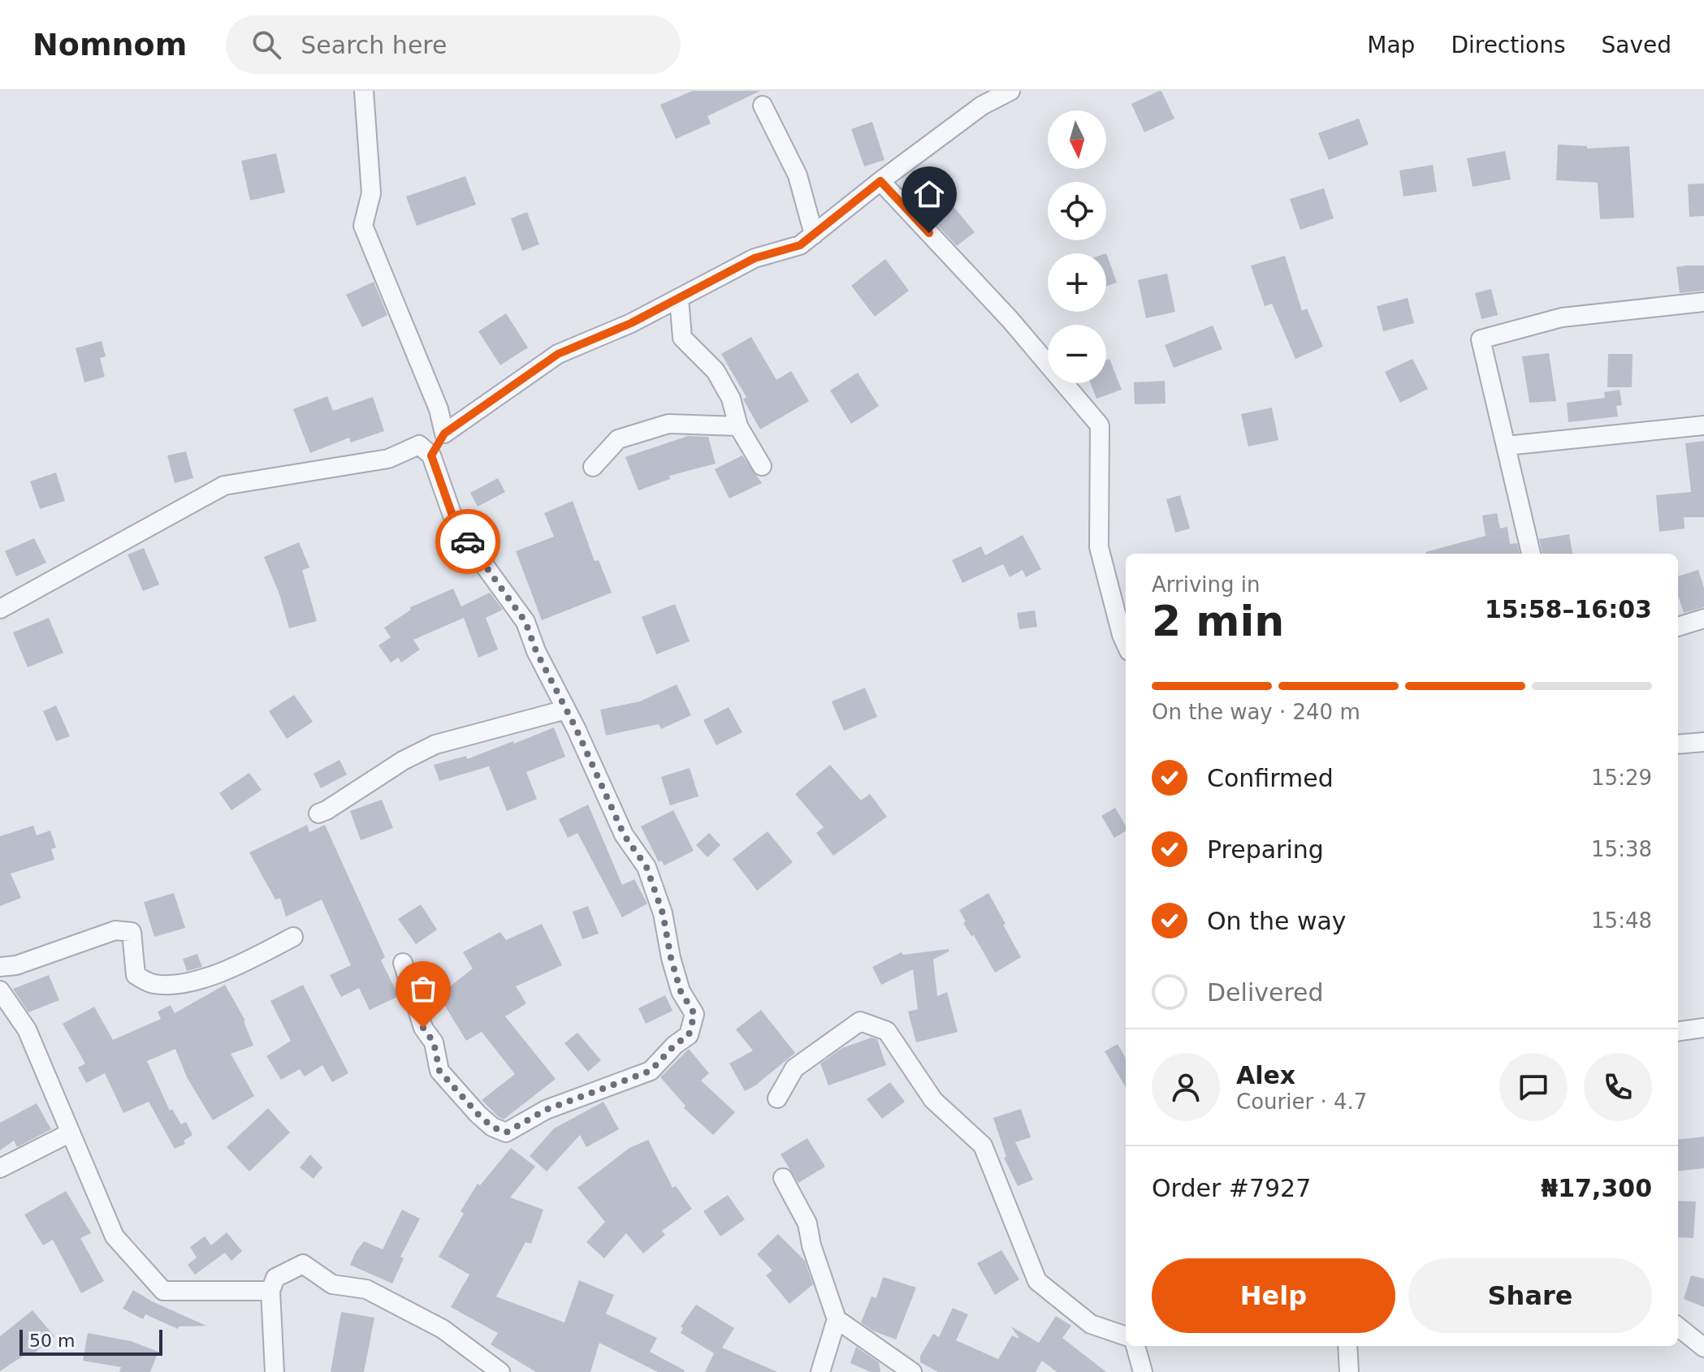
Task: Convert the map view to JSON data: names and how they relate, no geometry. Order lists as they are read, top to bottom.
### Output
{
  "scale_bar": "50 m",
  "north": "bottom",
  "page": {
    "header": "Nomnom",
    "search": "Search here",
    "nav": ["Map", "Directions", "Saved"],
    "map_buttons": ["+", "−"],
    "heading": ["2 min", "Arriving in", "15:58–16:03"],
    "panel": [
      "Alex",
      "Courier · 4.7",
      "Order #7927",
      "₦17,300"
    ],
    "bar": "On the way · 240 m",
    "list": [
      ["Confirmed", "15:29"],
      ["Preparing", "15:38"],
      ["On the way", "15:48"],
      "Delivered"
    ],
    "buttons": ["Help", "Share"],
    "scale": "50 m"
  }
}
